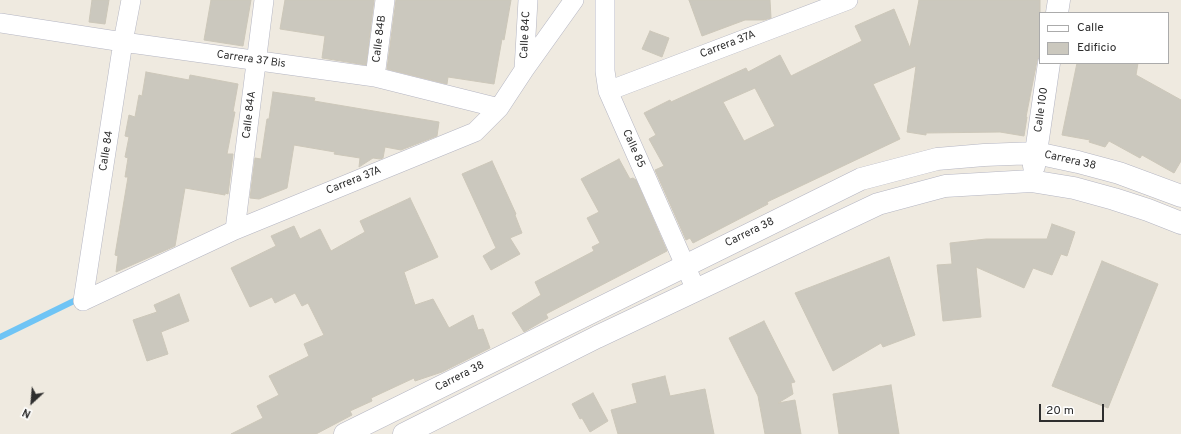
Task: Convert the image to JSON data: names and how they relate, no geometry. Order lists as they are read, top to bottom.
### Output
{
  "streets": {
    "main road": ["Calle 100", "Carrera 38"],
    "street": [
      "Calle 84C",
      "Calle 84B",
      "Carrera 37A",
      "Carrera 37 Bis",
      "Calle 84A",
      "Calle 85",
      "Calle 84"
    ]
  },
  "crossings": [
    ["Calle 84C", "Carrera 37A"],
    ["Calle 84B", "Carrera 37 Bis"],
    ["Carrera 37A", "Carrera 37 Bis"],
    ["Carrera 37A", "Calle 84A"],
    ["Carrera 37A", "Calle 85"],
    ["Carrera 37A", "Calle 84"],
    ["Carrera 37 Bis", "Calle 84A"],
    ["Carrera 37 Bis", "Calle 84"],
    ["Calle 100", "Carrera 38"],
    ["Calle 85", "Carrera 38"]
  ],
  "legend": ["Calle", "Edificio"],
  "scale_bar": "20 m",
  "north": "bottom left"
}
